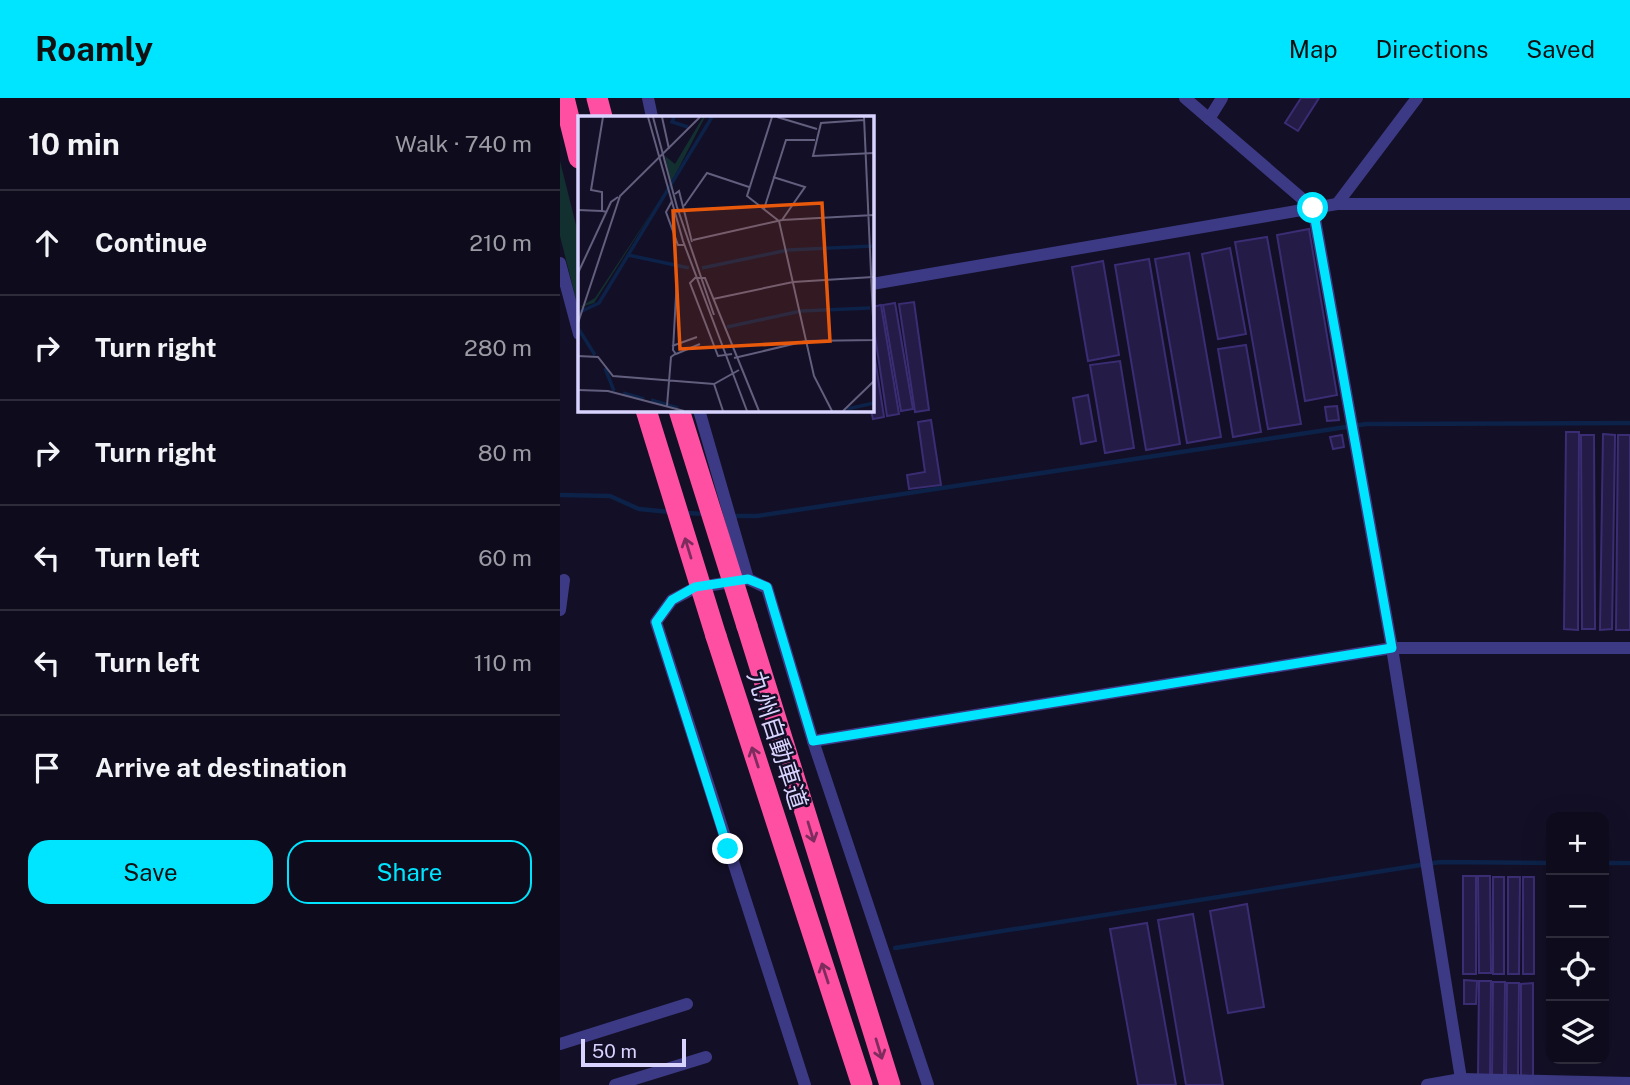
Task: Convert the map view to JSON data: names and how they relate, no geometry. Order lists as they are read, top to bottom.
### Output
{
  "streets": {
    "highway": ["九州自動車道"]
  },
  "scale_bar": "50 m",
  "page": {
    "header": "Roamly",
    "nav": ["Map", "Directions", "Saved"],
    "heading": ["10 min", "Walk · 740 m"],
    "list": [
      ["Continue", "210 m"],
      ["Turn right", "280 m"],
      ["Turn right", "80 m"],
      ["Turn left", "60 m"],
      ["Turn left", "110 m"],
      "Arrive at destination"
    ],
    "map_buttons": ["+", "−"],
    "buttons": ["Save", "Share"],
    "scale": "50 m"
  }
}
